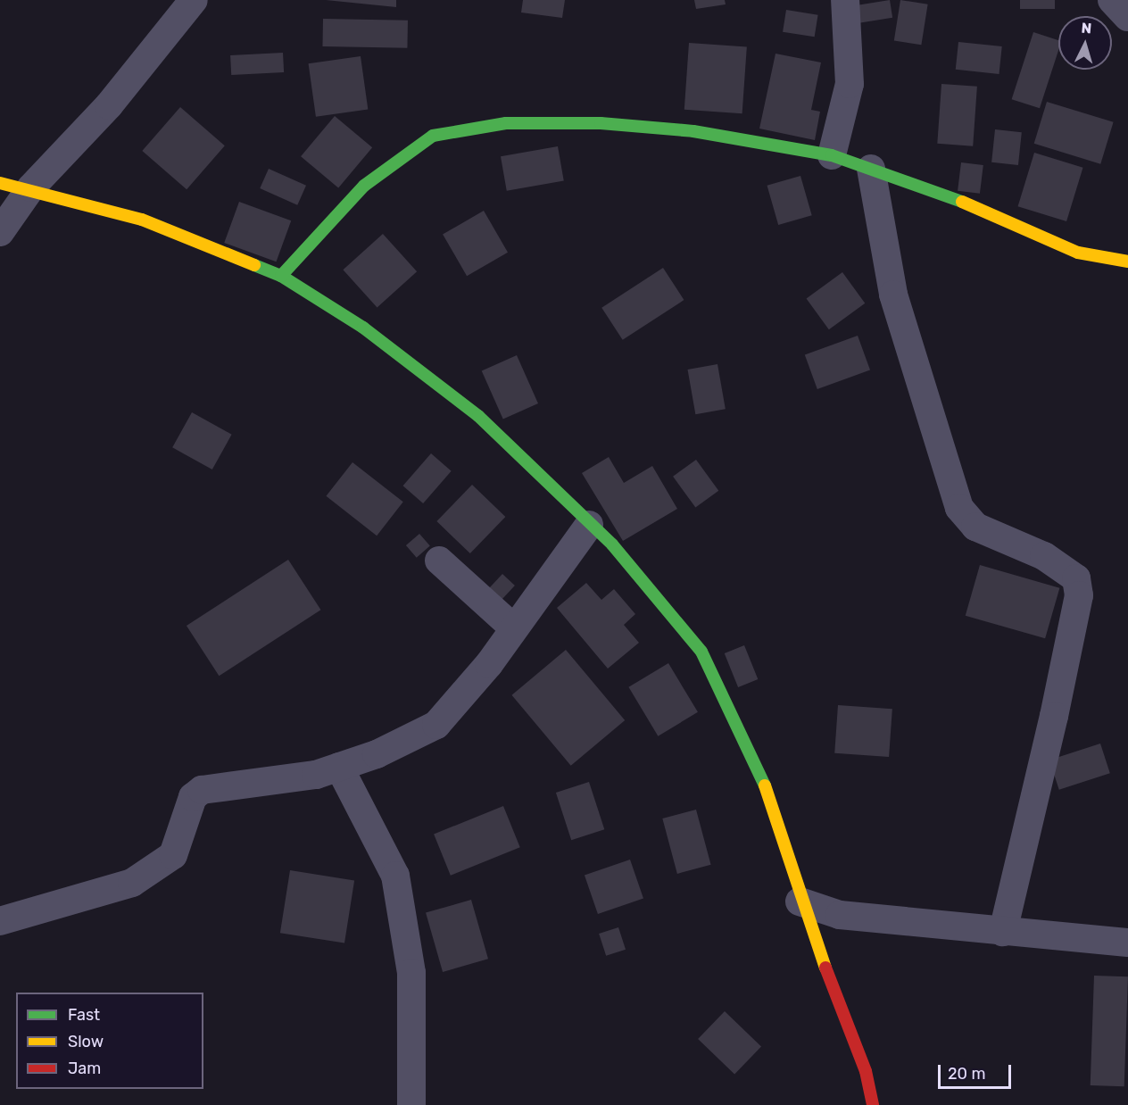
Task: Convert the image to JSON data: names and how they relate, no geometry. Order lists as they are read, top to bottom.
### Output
{
  "legend": ["Fast", "Slow", "Jam"],
  "scale_bar": "20 m",
  "north": "top"
}
